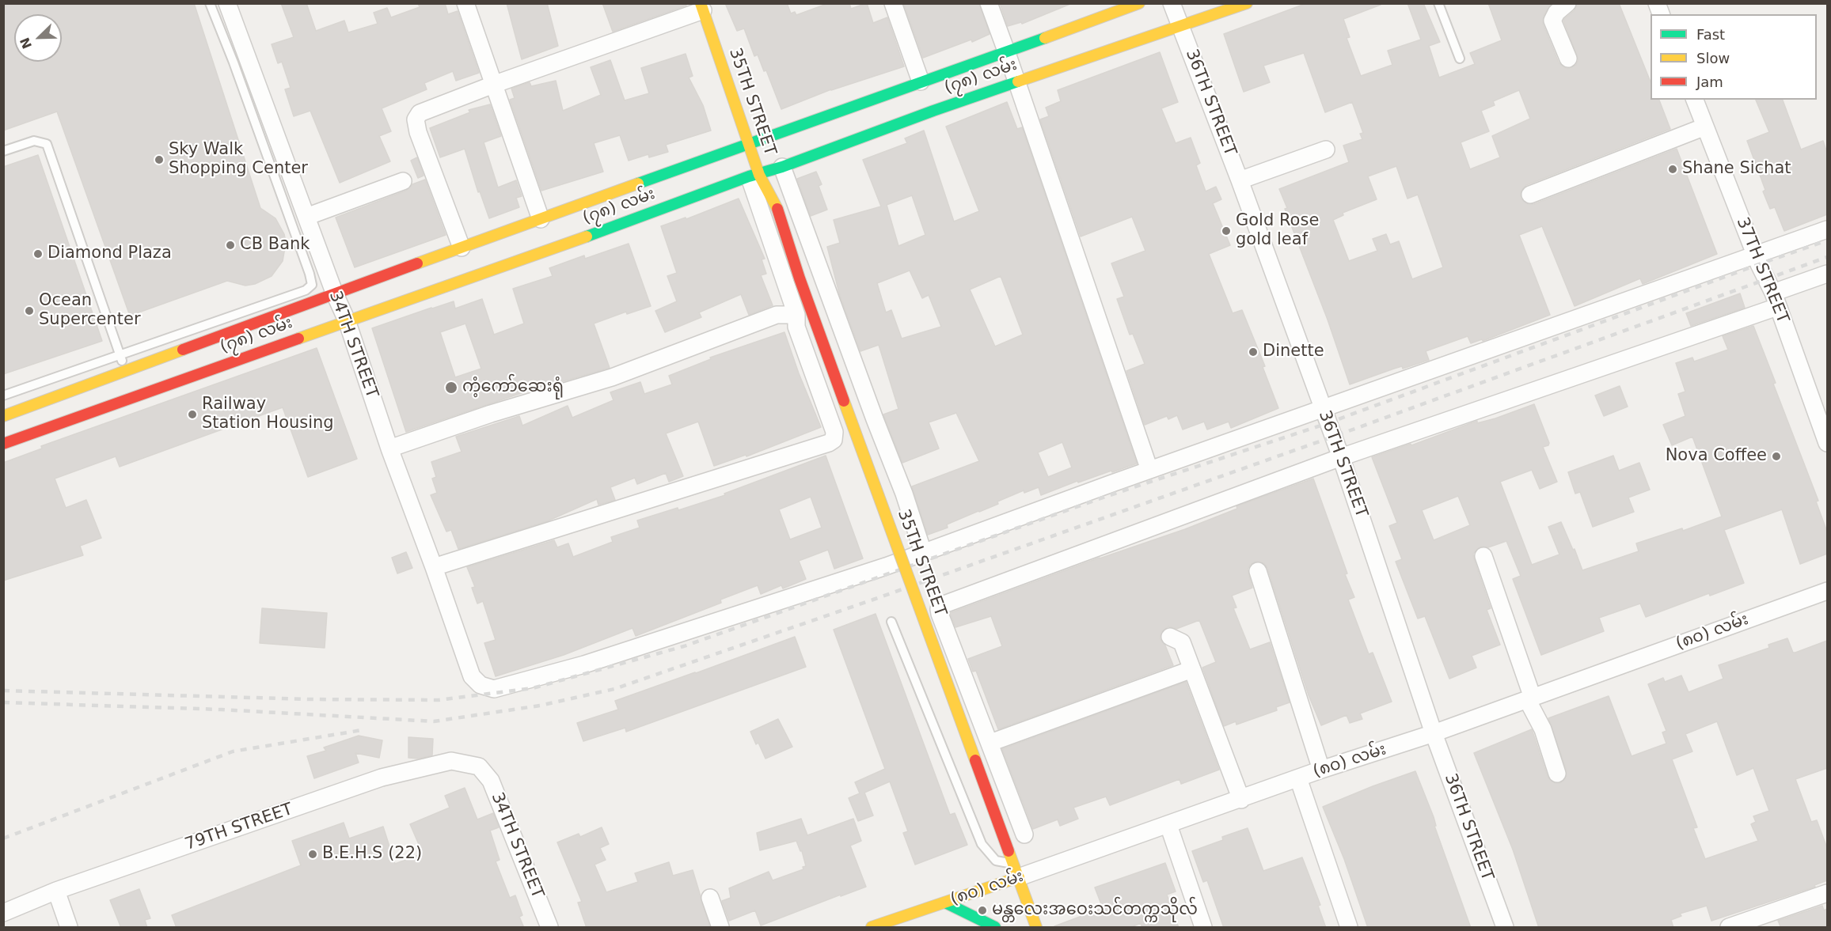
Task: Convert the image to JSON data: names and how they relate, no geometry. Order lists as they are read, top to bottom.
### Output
{
  "streets": {
    "main road": ["(၇၈) လမ်း", "35TH STREET", "(၈၀) လမ်း"],
    "street": [
      "36TH STREET",
      "37TH STREET",
      "34TH STREET",
      "79TH STREET"
    ]
  },
  "crossings": [
    ["(၇၈) လမ်း", "35TH STREET"],
    ["(၇၈) လမ်း", "36TH STREET"],
    ["(၇၈) လမ်း", "34TH STREET"],
    ["35TH STREET", "(၈၀) လမ်း"],
    ["36TH STREET", "(၈၀) လမ်း"],
    ["34TH STREET", "79TH STREET"]
  ],
  "places": [
    "Sky Walk Shopping Center",
    "Shane Sichat",
    "Gold Rose gold leaf",
    "CB Bank",
    "Diamond Plaza",
    "Ocean Supercenter",
    "Dinette",
    "ကံ့ကော်ဆေးရုံ",
    "Railway Station Housing",
    "Nova Coffee",
    "B.E.H.S (22)",
    "မန္တလေးအဝေးသင်တက္ကသိုလ်"
  ],
  "legend": ["Fast", "Slow", "Jam"],
  "north": "bottom left"
}
